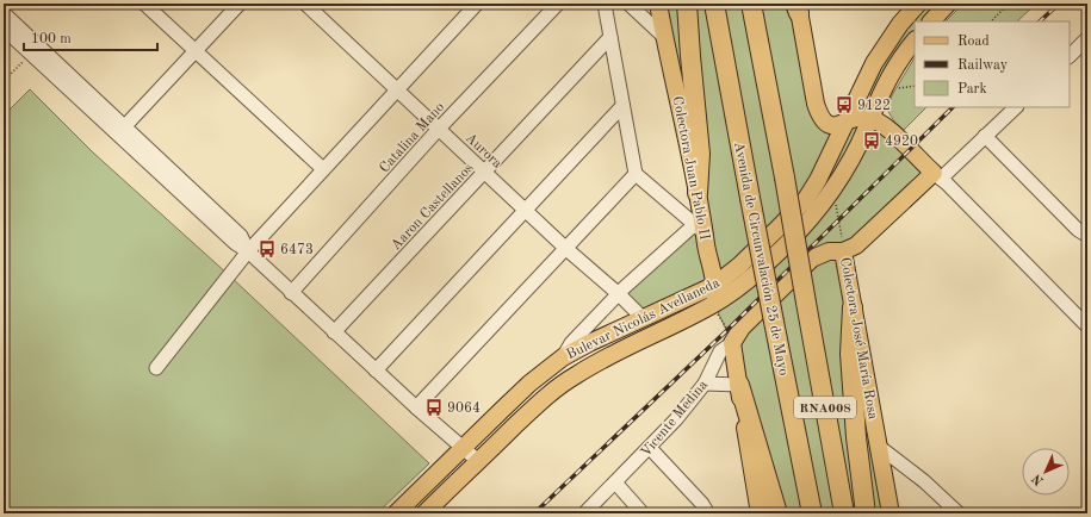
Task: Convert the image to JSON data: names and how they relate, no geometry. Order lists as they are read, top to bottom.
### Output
{
  "streets": {
    "highway": ["Avenida de Circunvalación 25 de Mayo", "RNA008"],
    "main road": [
      "Colectora Juan Pablo II",
      "Bulevar Nicolás Avellaneda",
      "Colectora José María Rosa",
      "Vicente Medina"
    ],
    "street": ["Catalina Mano", "Aurora", "Aaron Castellanos"]
  },
  "crossings": [
    ["Catalina Mano", "Aurora"],
    ["Aurora", "Aaron Castellanos"],
    ["Aurora", "Bulevar Nicolás Avellaneda"],
    ["Colectora Juan Pablo II", "Bulevar Nicolás Avellaneda"],
    ["Colectora José María Rosa", "Vicente Medina"]
  ],
  "places": {
    "bus stop": [
      "9122",
      "4920",
      "6473",
      "9064"
    ]
  },
  "legend": ["Road", "Railway", "Park"],
  "scale_bar": "100 m",
  "north": "bottom left"
}
